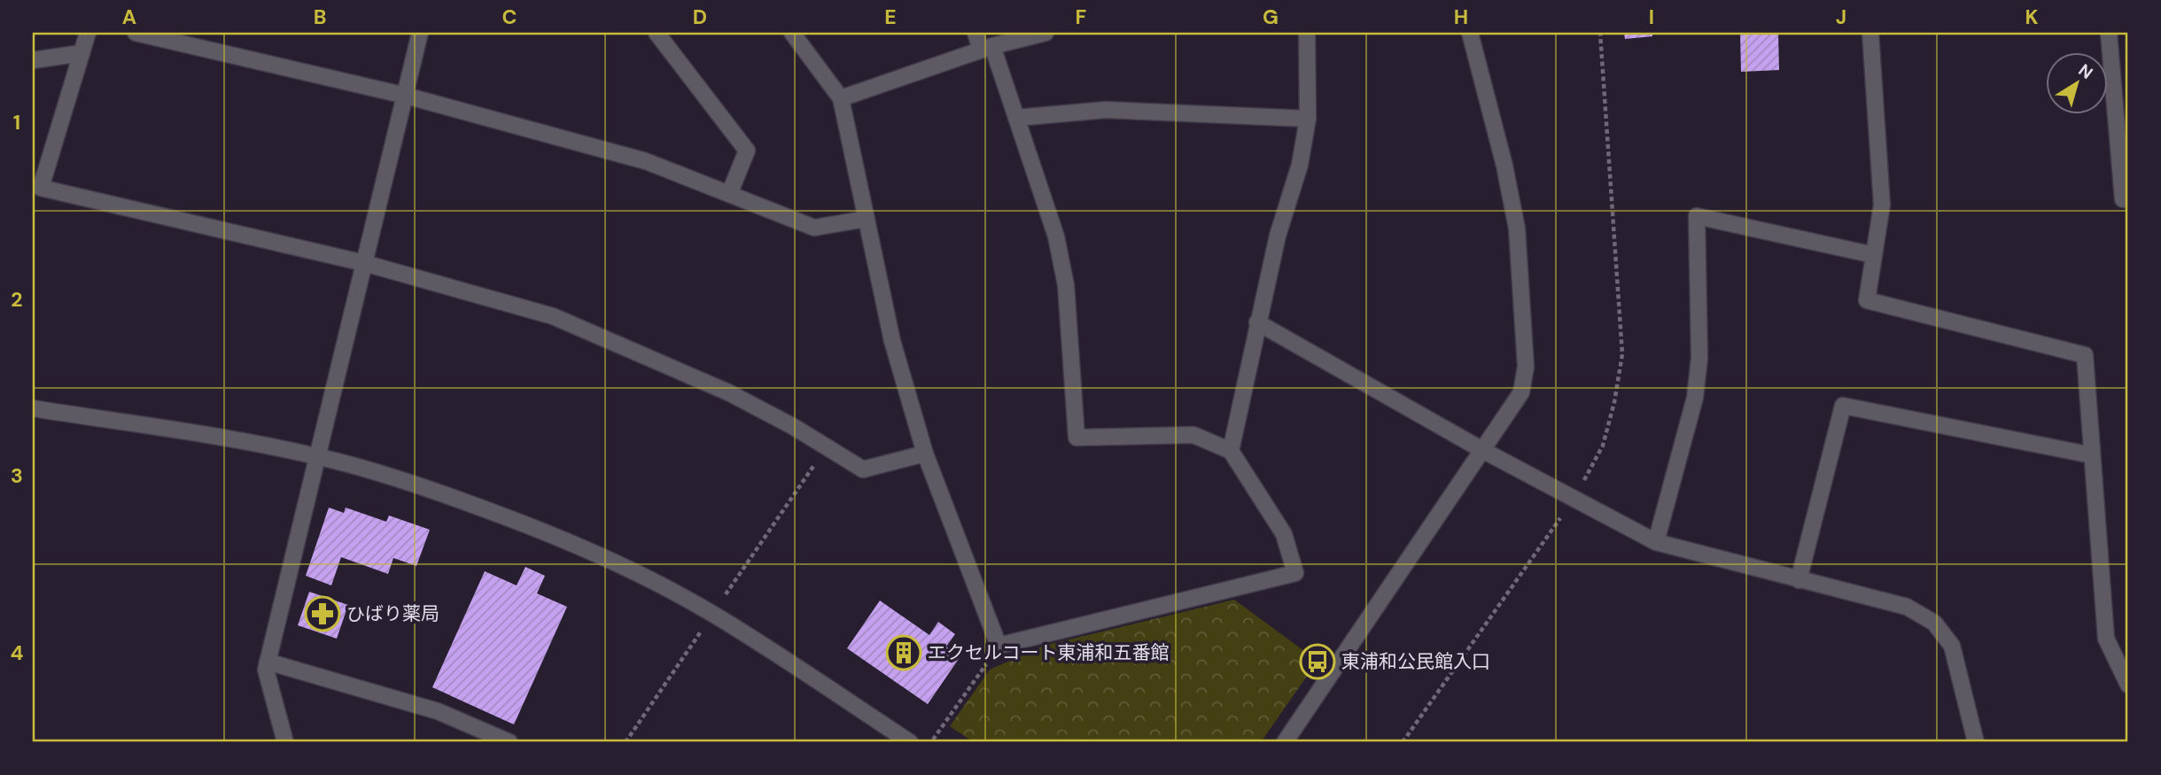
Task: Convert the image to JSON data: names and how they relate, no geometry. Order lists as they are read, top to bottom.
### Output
{
  "places": {
    "pharmacy": ["ひばり薬局"],
    "building": ["エクセルコート東浦和五番館"],
    "bus stop": ["東浦和公民館入口"]
  },
  "north": "top right",
  "grid": {
    "columns": [
      "A",
      "B",
      "C",
      "D",
      "E",
      "F",
      "G",
      "H",
      "I",
      "J",
      "K"
    ],
    "rows": [
      "1",
      "2",
      "3",
      "4"
    ]
  }
}
